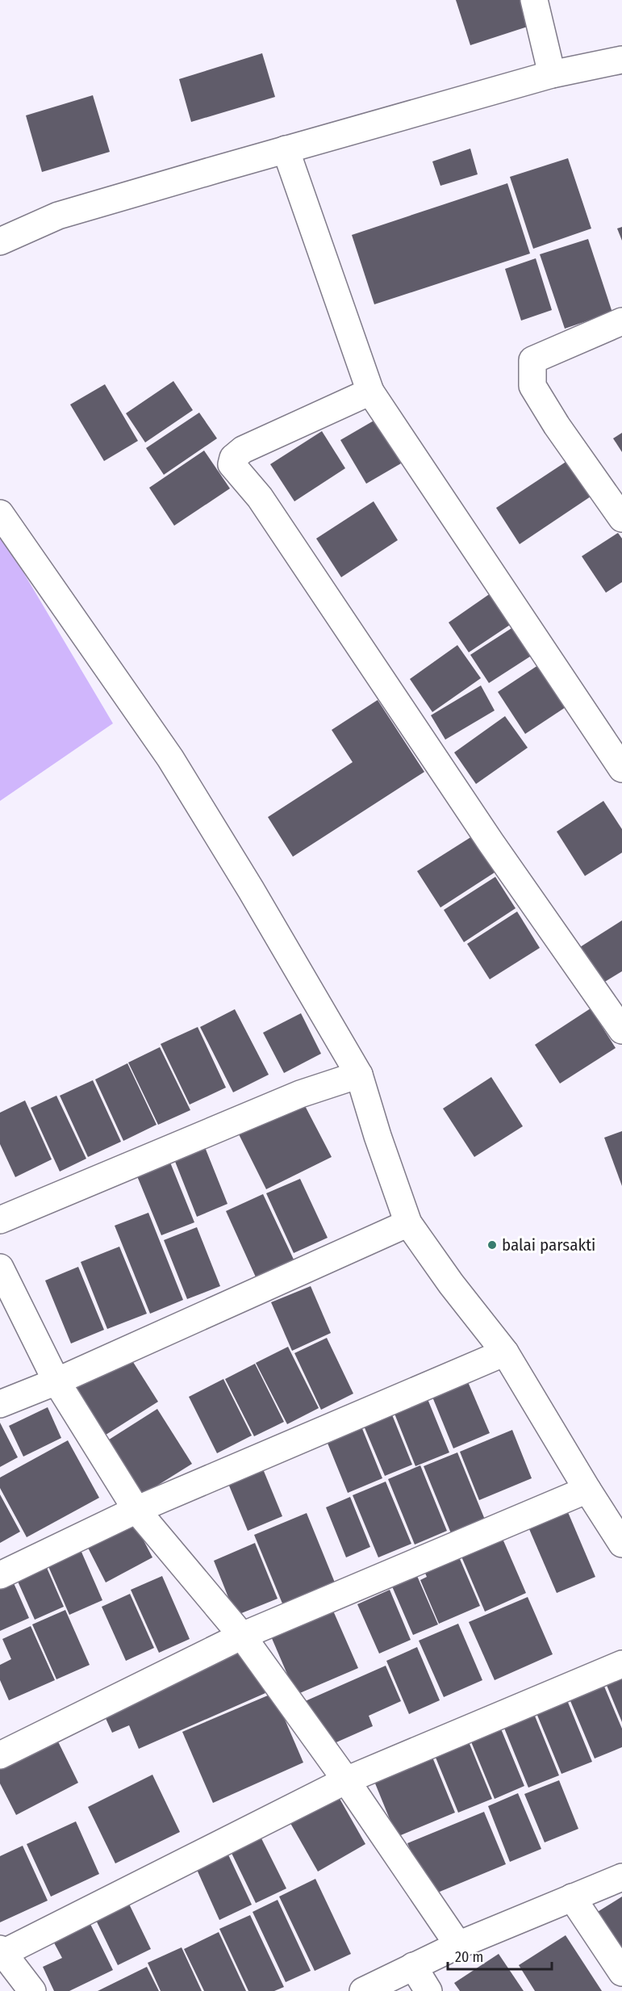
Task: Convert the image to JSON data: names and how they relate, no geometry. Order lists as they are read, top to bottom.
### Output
{
  "places": ["balai parsakti"],
  "scale_bar": "20 m"
}
